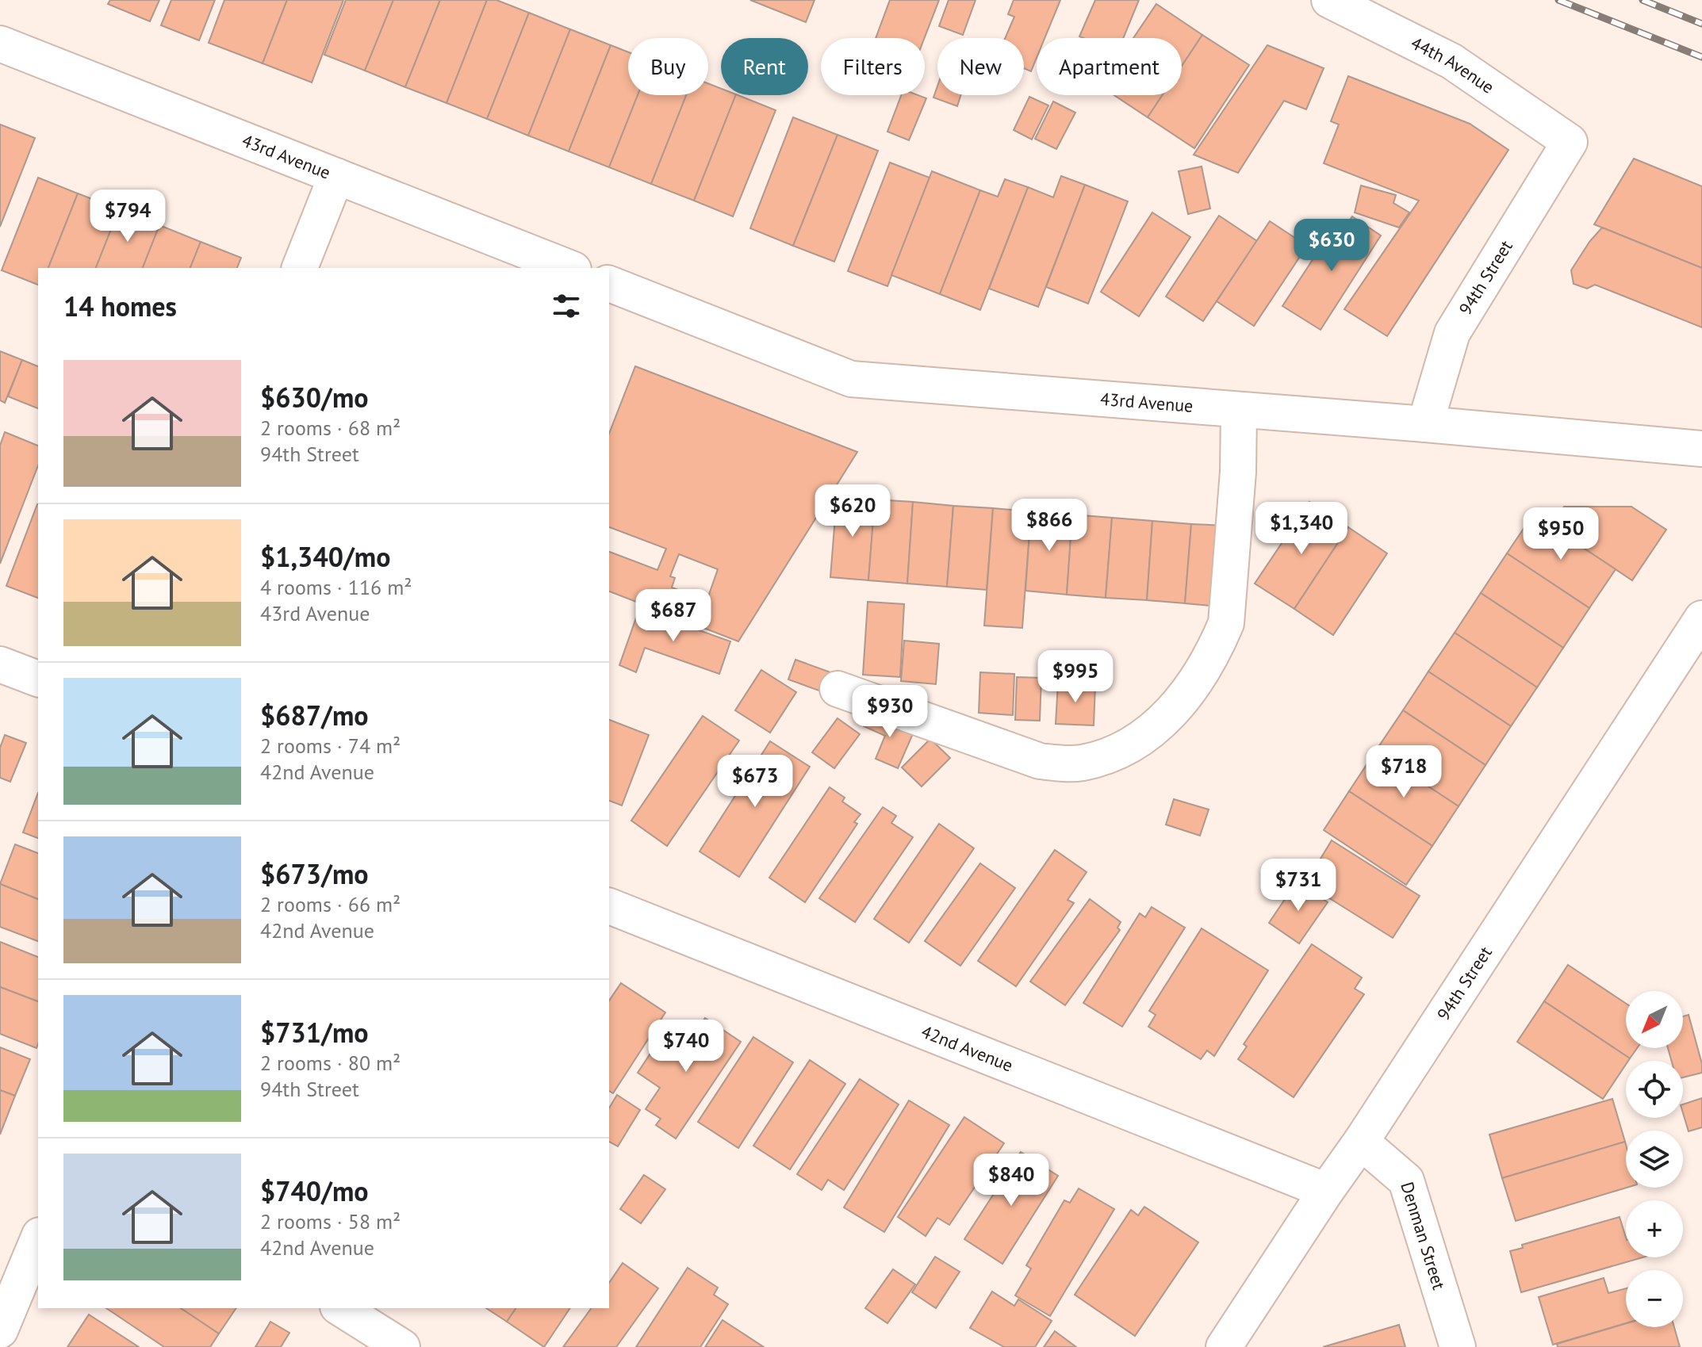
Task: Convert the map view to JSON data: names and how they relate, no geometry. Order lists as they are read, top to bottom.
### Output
{
  "streets": {
    "street": [
      "44th Avenue",
      "43rd Avenue",
      "94th Street",
      "42nd Avenue",
      "Denman Street"
    ]
  },
  "crossings": [
    ["44th Avenue", "94th Street"],
    ["43rd Avenue", "94th Street"],
    ["94th Street", "42nd Avenue"],
    ["94th Street", "Denman Street"]
  ],
  "north": "bottom left",
  "page": {
    "chip": [
      "Buy",
      "Rent",
      "Filters",
      "New",
      "Apartment"
    ],
    "price": [
      "$794",
      "$630",
      "$620",
      "$866",
      "$1,340",
      "$950",
      "$687",
      "$995",
      "$930",
      "$718",
      "$673",
      "$731",
      "$740",
      "$840"
    ],
    "heading": "14 homes",
    "list": [
      {
        "name": "$630/mo",
        "note": "2 rooms · 68 m² · 94th Street"
      },
      {
        "name": "$1,340/mo",
        "note": "4 rooms · 116 m² · 43rd Avenue"
      },
      {
        "name": "$687/mo",
        "note": "2 rooms · 74 m² · 42nd Avenue"
      },
      {
        "name": "$673/mo",
        "note": "2 rooms · 66 m² · 42nd Avenue"
      },
      {
        "name": "$731/mo",
        "note": "2 rooms · 80 m² · 94th Street"
      },
      {
        "name": "$740/mo",
        "note": "2 rooms · 58 m² · 42nd Avenue"
      }
    ],
    "map_buttons": ["+", "−"]
  }
}
